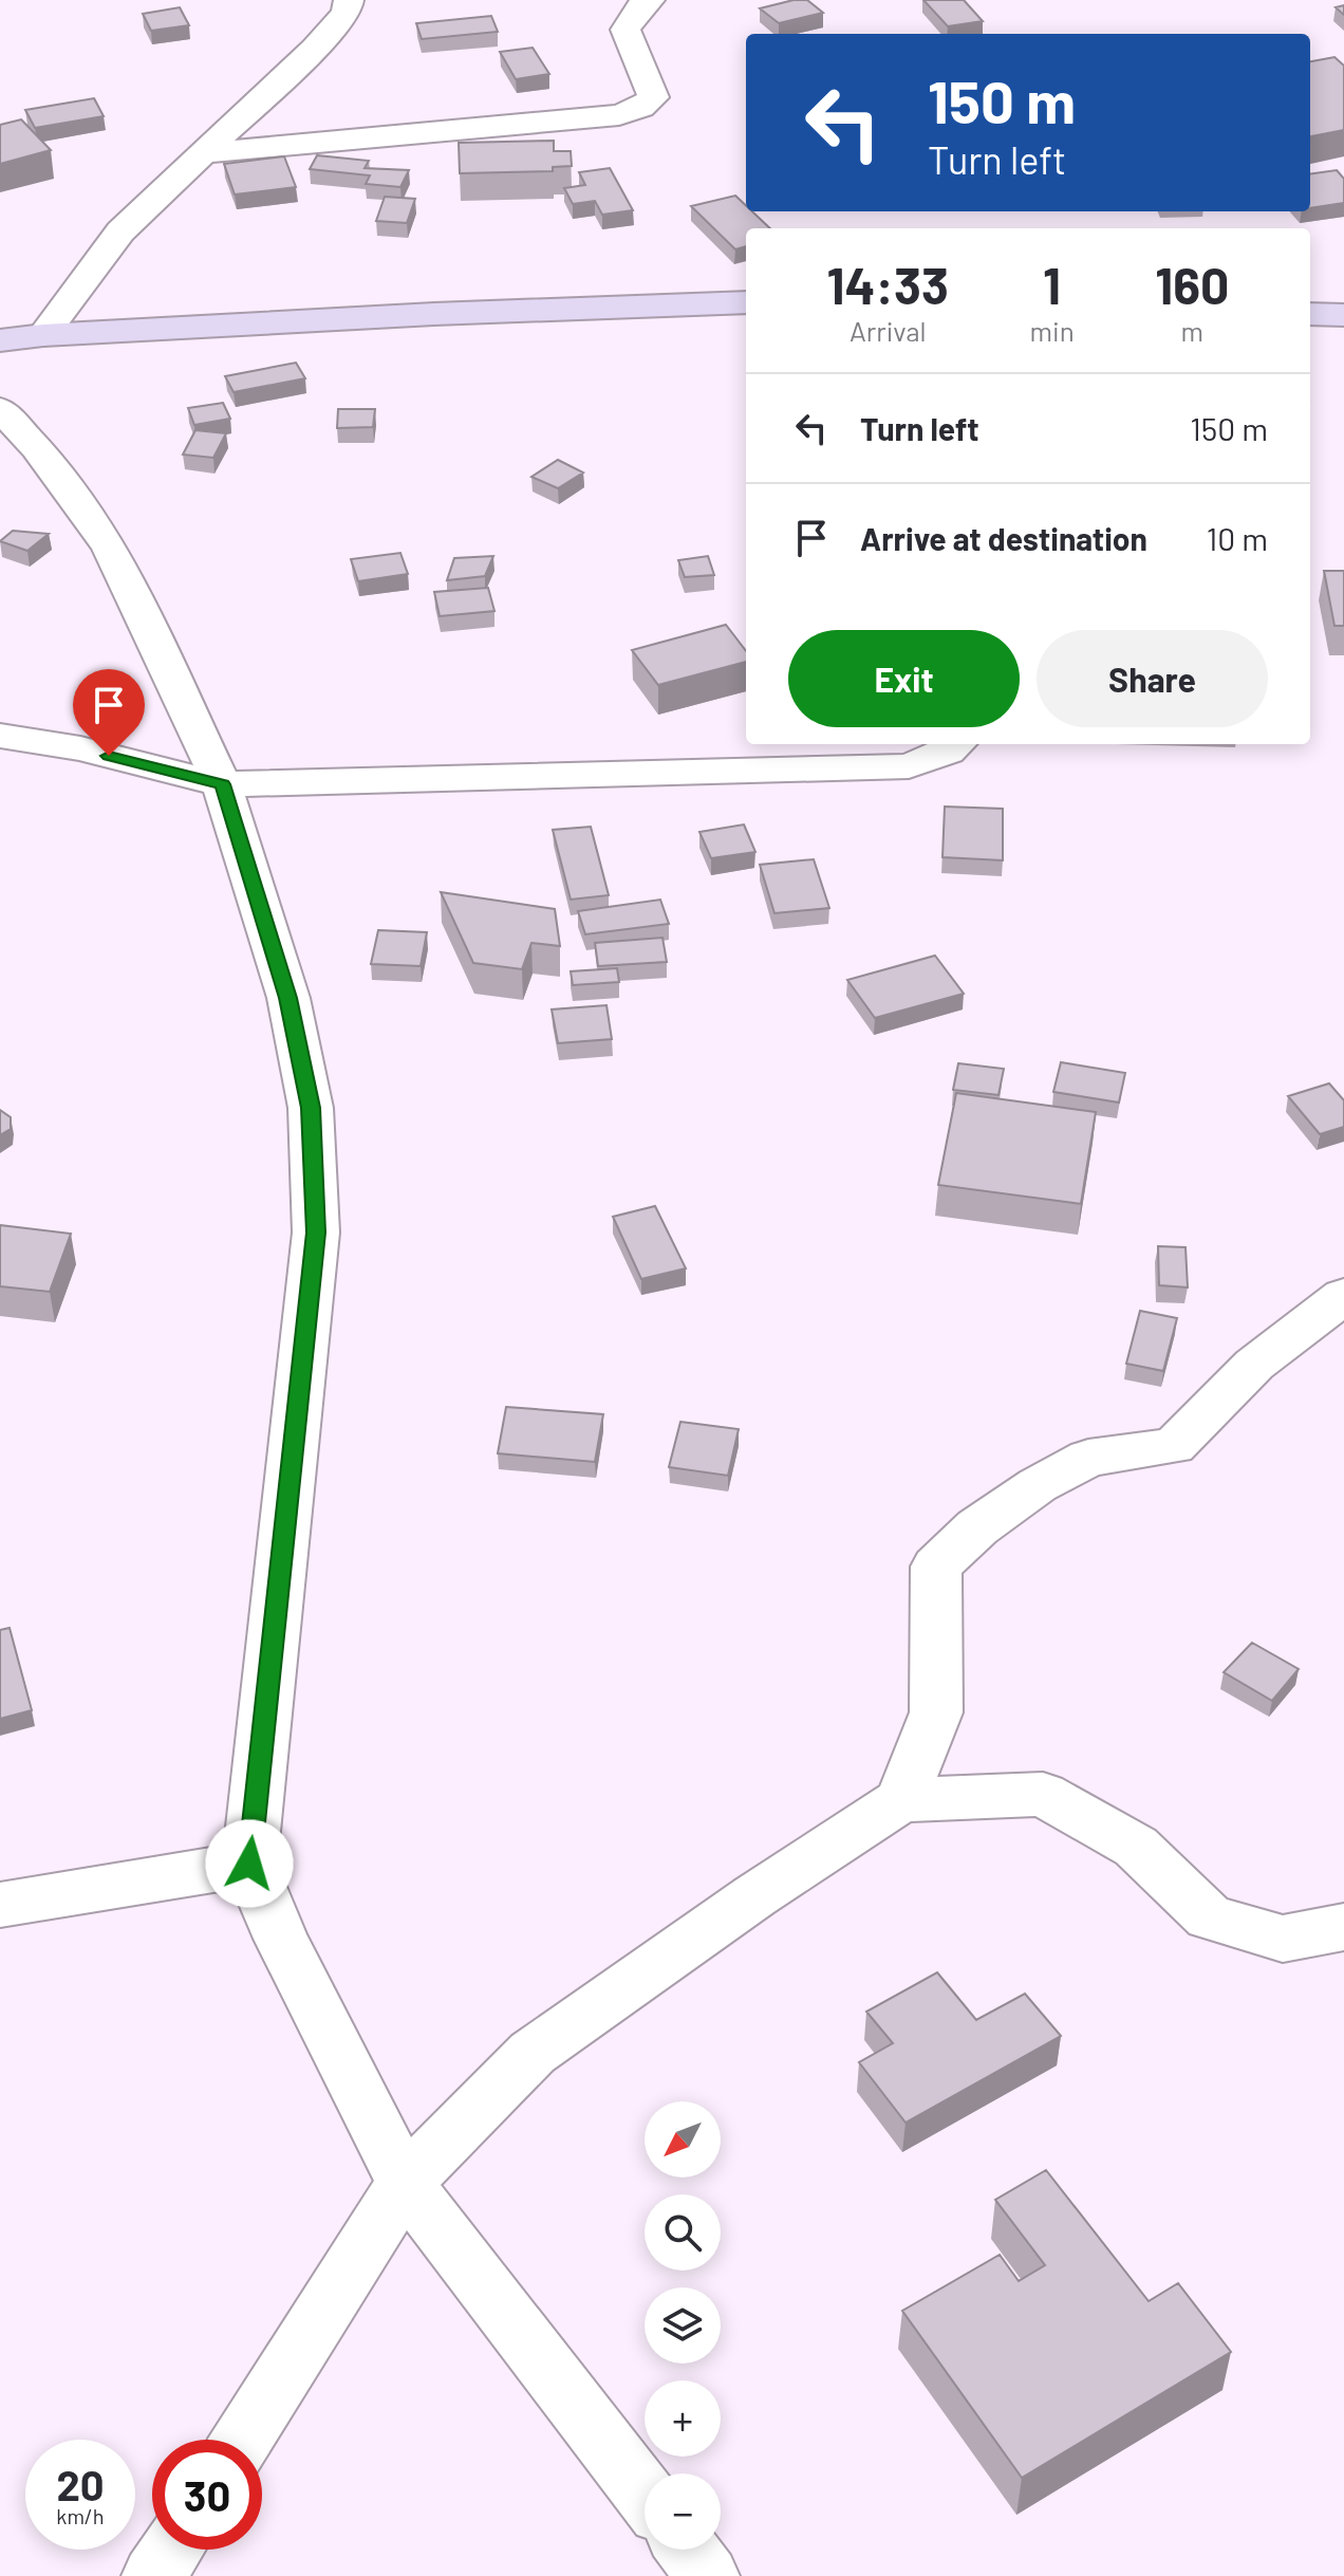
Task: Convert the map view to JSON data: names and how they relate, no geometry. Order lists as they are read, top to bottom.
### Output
{
  "north": "bottom left",
  "page": {
    "turn": ["150 m", "Turn left"],
    "eta": [
      "14:33",
      "Arrival",
      "1",
      "min",
      "160",
      "m"
    ],
    "list": [
      {
        "name": "Turn left",
        "value": "150 m"
      },
      {
        "name": "Arrive at destination",
        "value": "10 m"
      }
    ],
    "buttons": ["Exit", "Share"],
    "map_buttons": ["+", "−"],
    "speed": "20 km/h",
    "limit": "30"
  }
}
